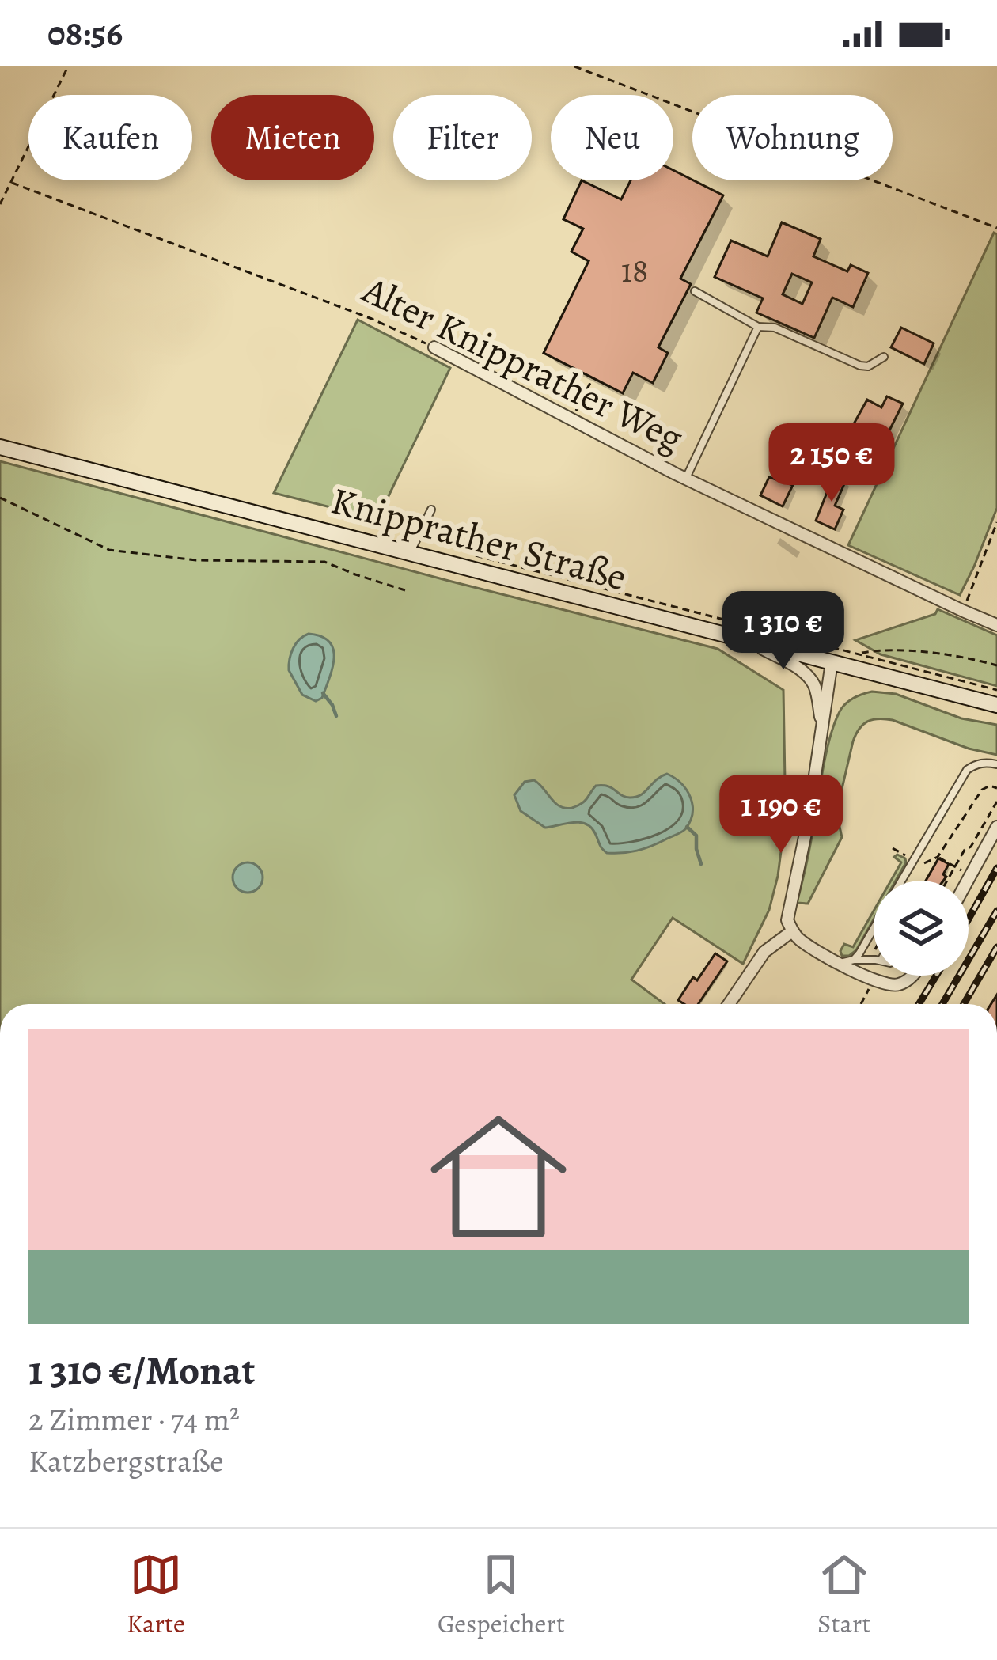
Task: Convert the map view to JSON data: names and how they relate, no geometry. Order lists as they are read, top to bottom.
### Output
{
  "streets": {
    "main road": ["Knipprather Straße"],
    "street": ["Alter Knipprather Weg"]
  },
  "house_numbers": ["18"],
  "page": {
    "status": "08:56",
    "chip": [
      "Kaufen",
      "Mieten",
      "Filter",
      "Neu",
      "Wohnung"
    ],
    "price": ["2 150 €", "1 310 €", "1 190 €"],
    "list": [
      {
        "name": "1 310 €/Monat",
        "note": "2 Zimmer · 74 m² · Katzbergstraße"
      }
    ],
    "tabs": ["Karte", "Gespeichert", "Start"]
  }
}
